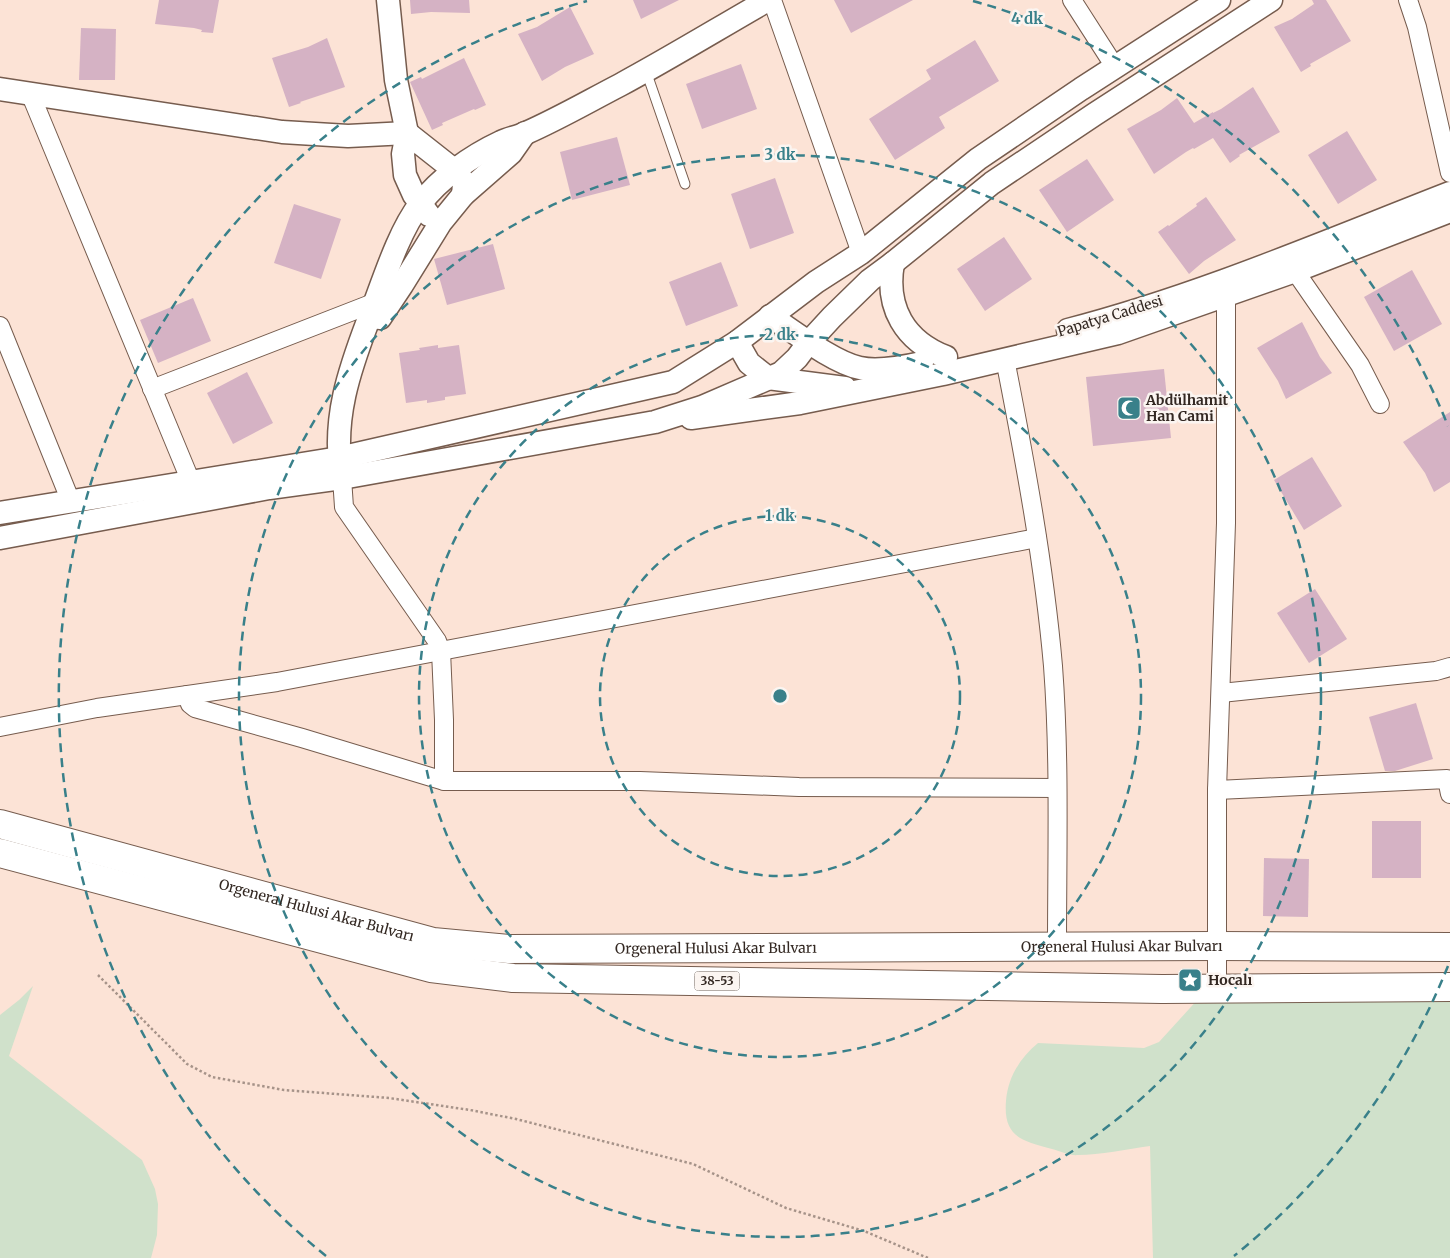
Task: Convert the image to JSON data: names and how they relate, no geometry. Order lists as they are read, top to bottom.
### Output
{
  "streets": {
    "main road": ["Orgeneral Hulusi Akar Bulvarı", "38-53"],
    "street": ["Papatya Caddesi"]
  },
  "places": {
    "mosque": ["Abdülhamit Han Cami"],
    "place": ["Hocalı"]
  },
  "rings": [
    "4 dk",
    "3 dk",
    "2 dk",
    "1 dk"
  ]
}
